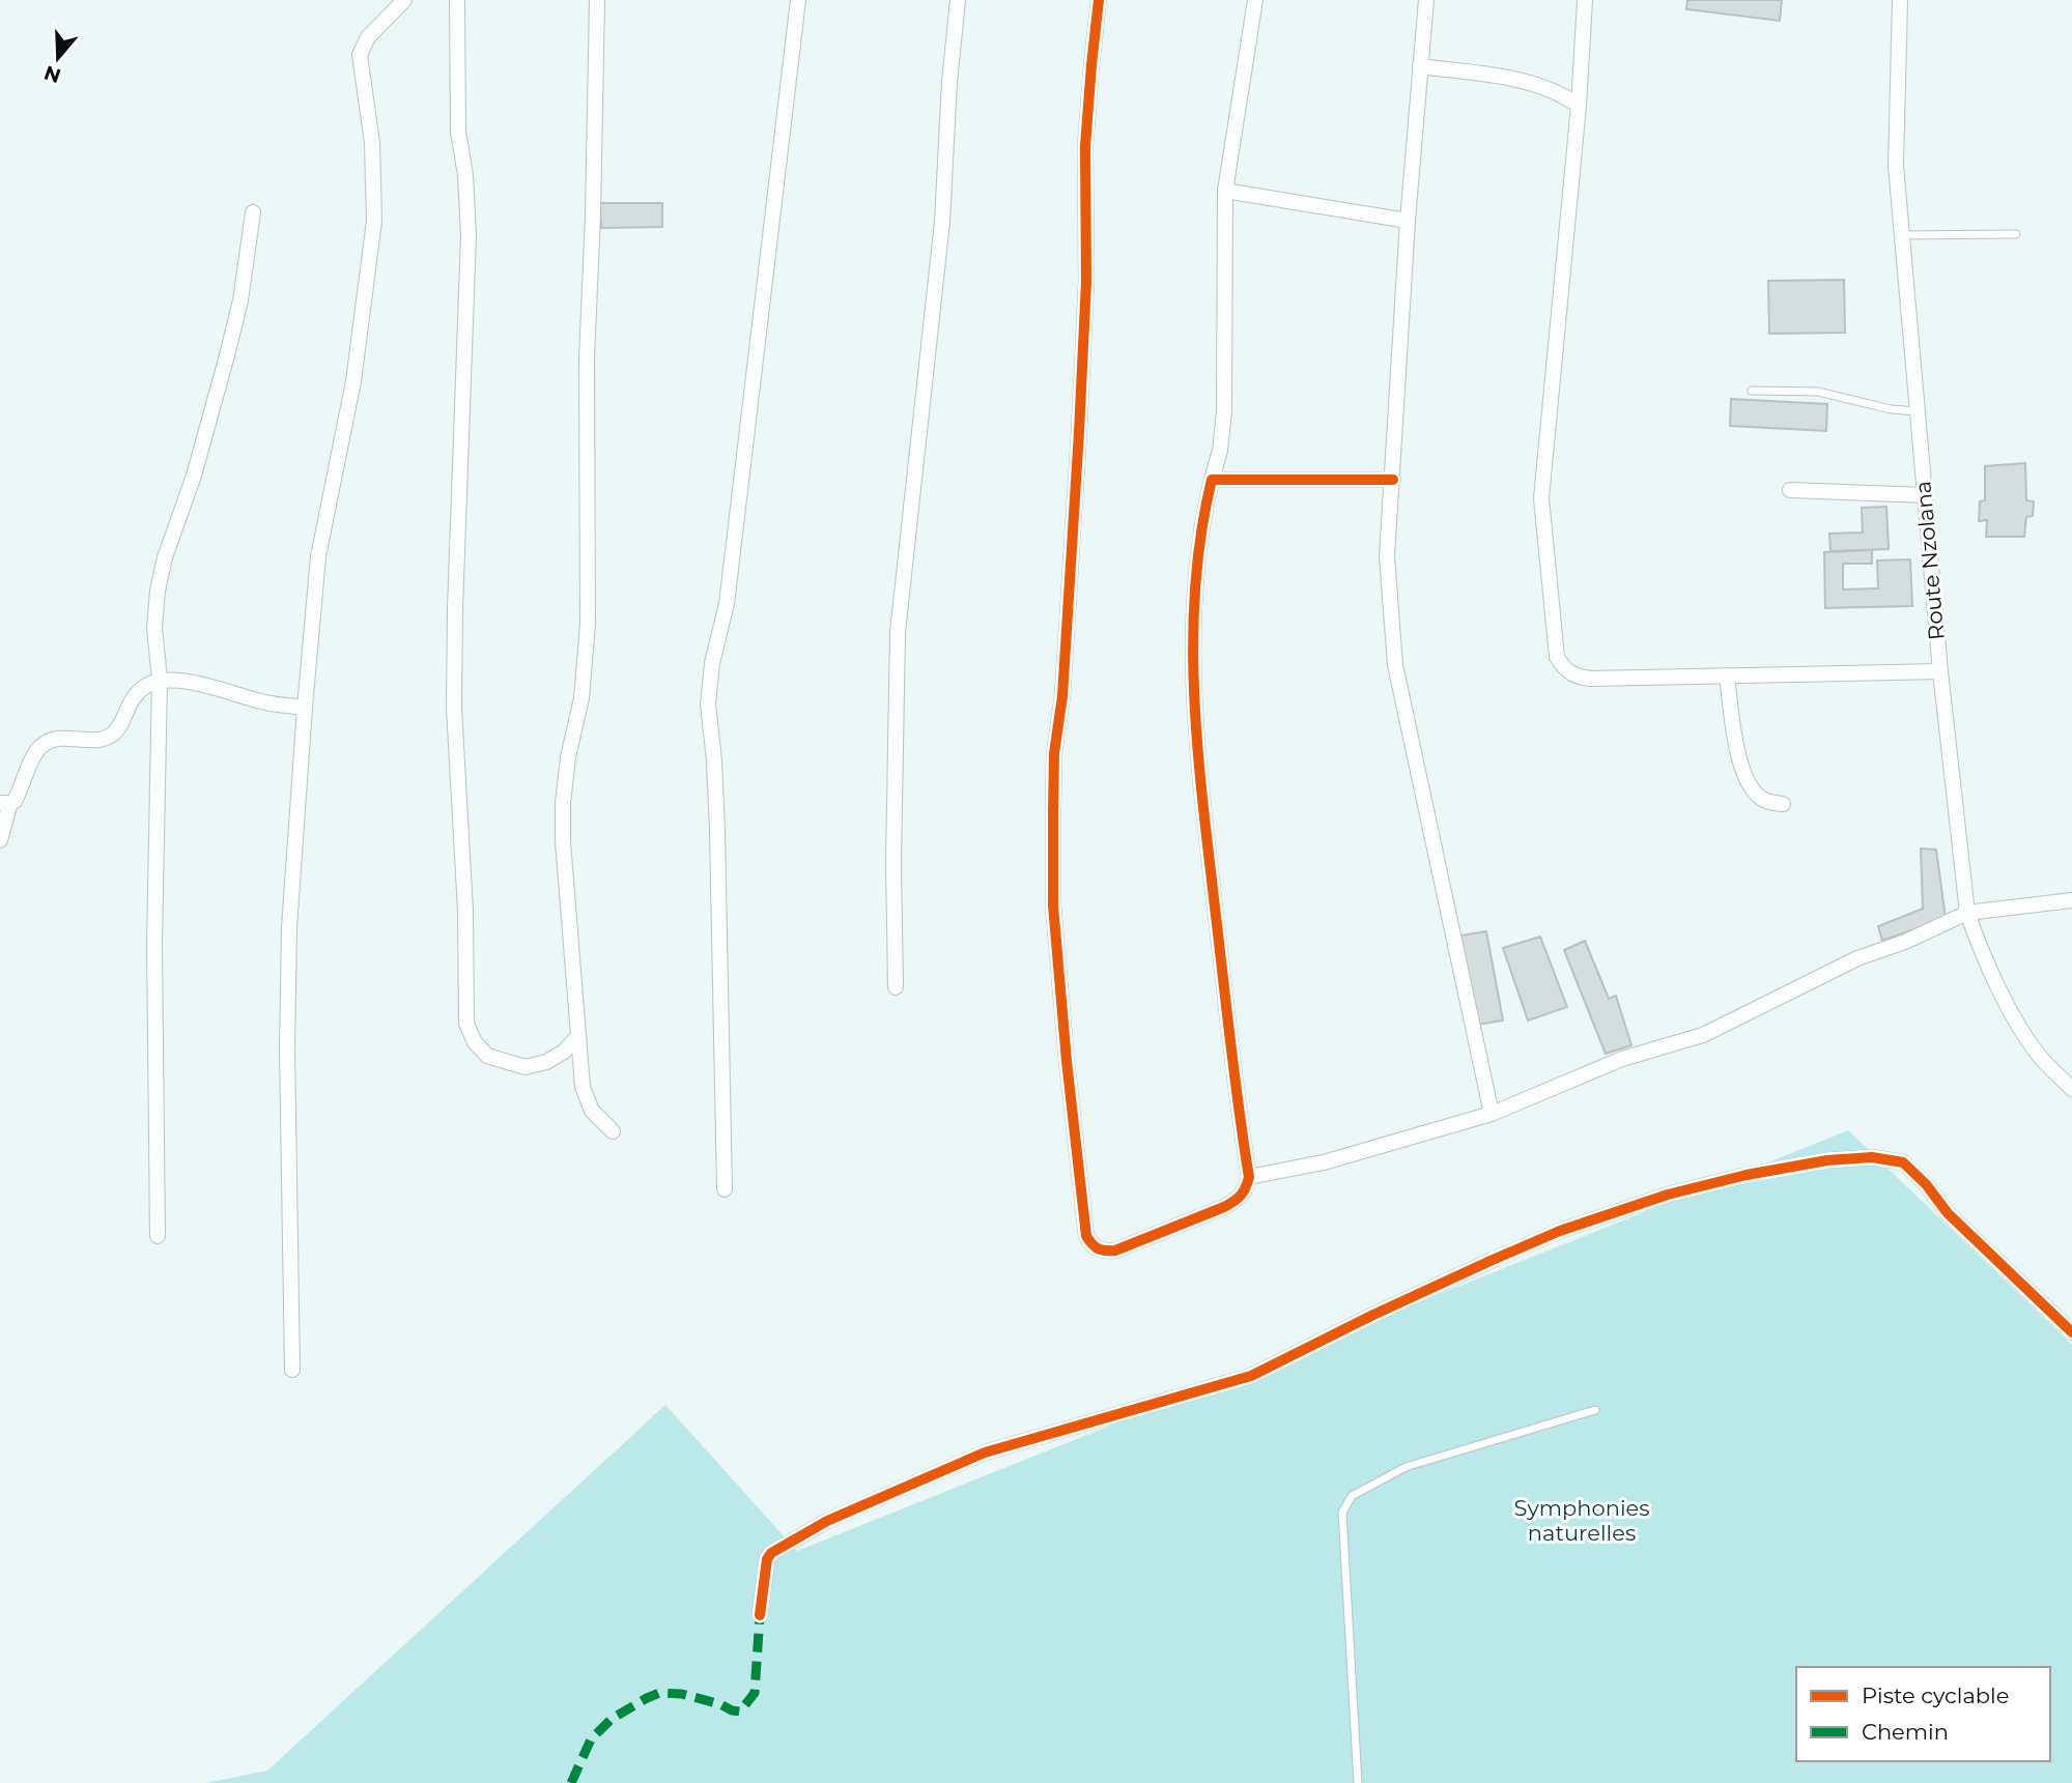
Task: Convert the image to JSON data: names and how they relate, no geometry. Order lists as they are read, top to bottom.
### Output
{
  "streets": {
    "street": ["Route Nzolana"]
  },
  "parks": ["Symphonies naturelles"],
  "legend": ["Piste cyclable", "Chemin"],
  "north": "bottom"
}
